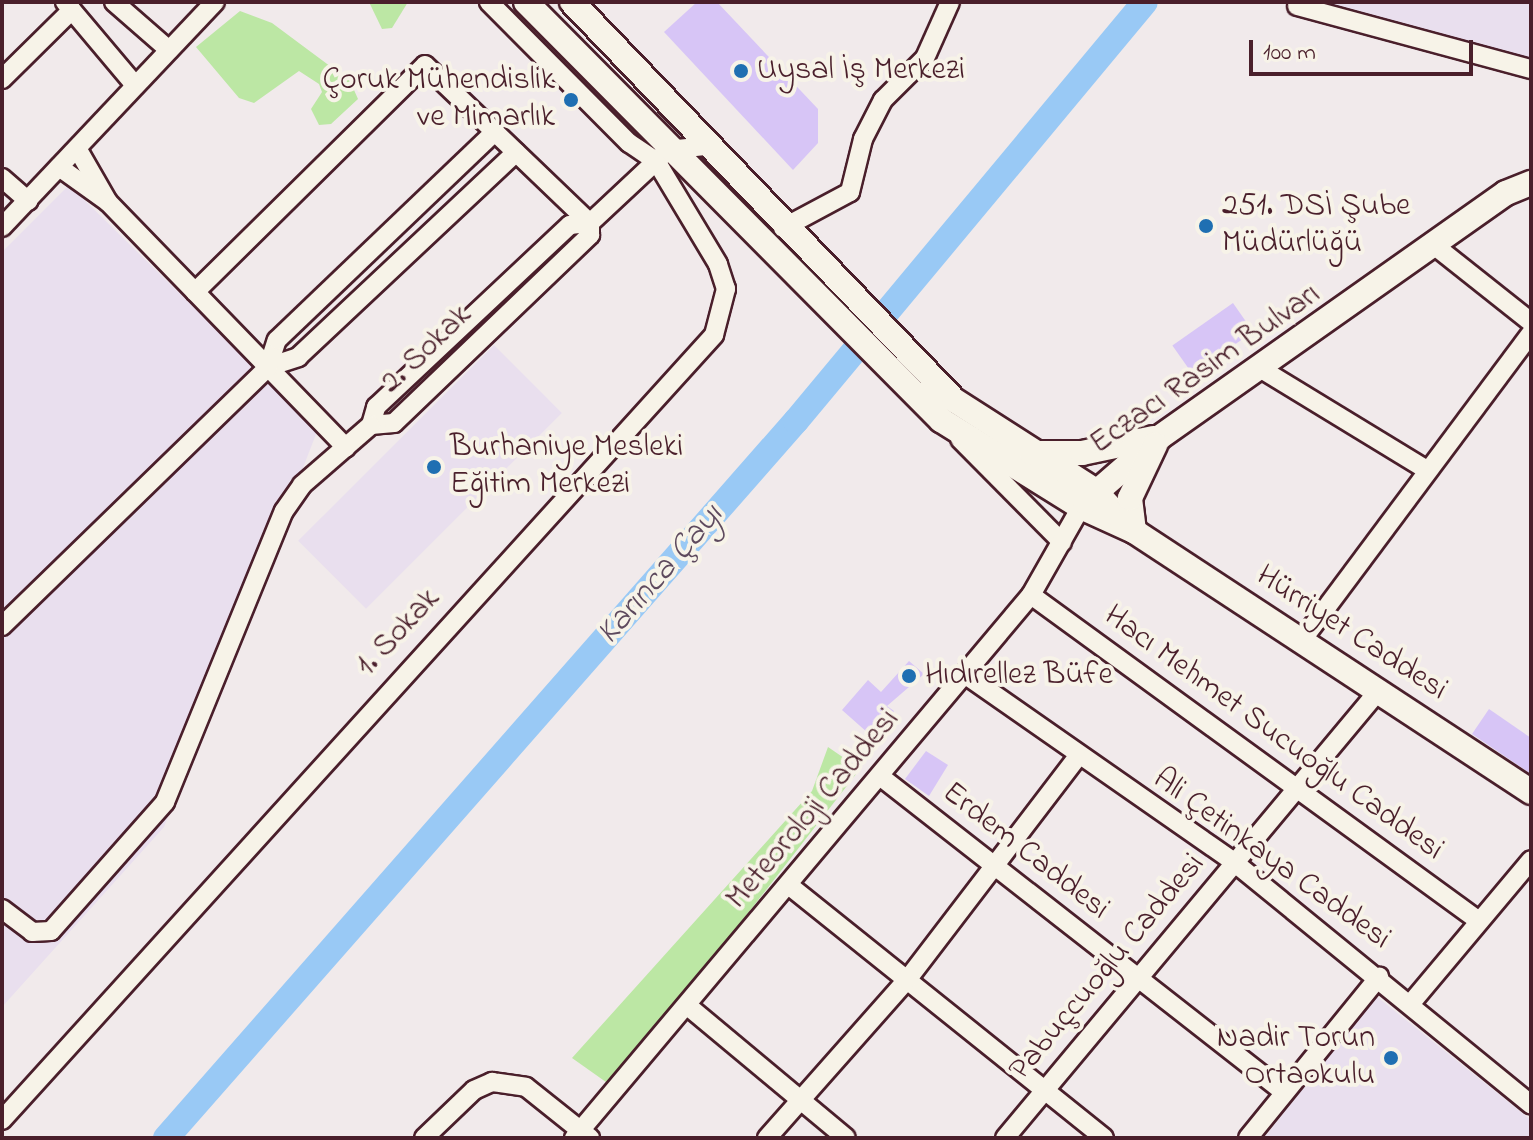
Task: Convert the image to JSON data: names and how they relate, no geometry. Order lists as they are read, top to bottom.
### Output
{
  "streets": {
    "main road": ["Eczacı Rasim Bulvarı", "Hürriyet Caddesi"],
    "street": [
      "2. Sokak",
      "1. Sokak",
      "Hacı Mehmet Sucuoğlu Caddesi",
      "Meteoroloji Caddesi",
      "Erdem Caddesi",
      "Ali Çetinkaya Caddesi",
      "Pabuçcuoğlu Caddesi"
    ]
  },
  "crossings": [
    ["2. Sokak", "1. Sokak"],
    ["Eczacı Rasim Bulvarı", "Hürriyet Caddesi"],
    ["Eczacı Rasim Bulvarı", "Meteoroloji Caddesi"],
    ["Hürriyet Caddesi", "Meteoroloji Caddesi"],
    ["Hürriyet Caddesi", "Pabuçcuoğlu Caddesi"],
    ["Hacı Mehmet Sucuoğlu Caddesi", "Meteoroloji Caddesi"],
    ["Hacı Mehmet Sucuoğlu Caddesi", "Pabuçcuoğlu Caddesi"],
    ["Meteoroloji Caddesi", "Erdem Caddesi"],
    ["Meteoroloji Caddesi", "Ali Çetinkaya Caddesi"],
    ["Erdem Caddesi", "Pabuçcuoğlu Caddesi"],
    ["Ali Çetinkaya Caddesi", "Pabuçcuoğlu Caddesi"]
  ],
  "water": ["Karınca Çayı"],
  "places": [
    "Uysal İş Merkezi",
    "Çoruk Mühendislik ve Mimarlık",
    "251. DSİ Şube Müdürlüğü",
    "Burhaniye Mesleki Eğitim Merkezi",
    "Hıdırellez Büfe",
    "Nadir Torun Ortaokulu"
  ],
  "scale_bar": "100 m"
}
